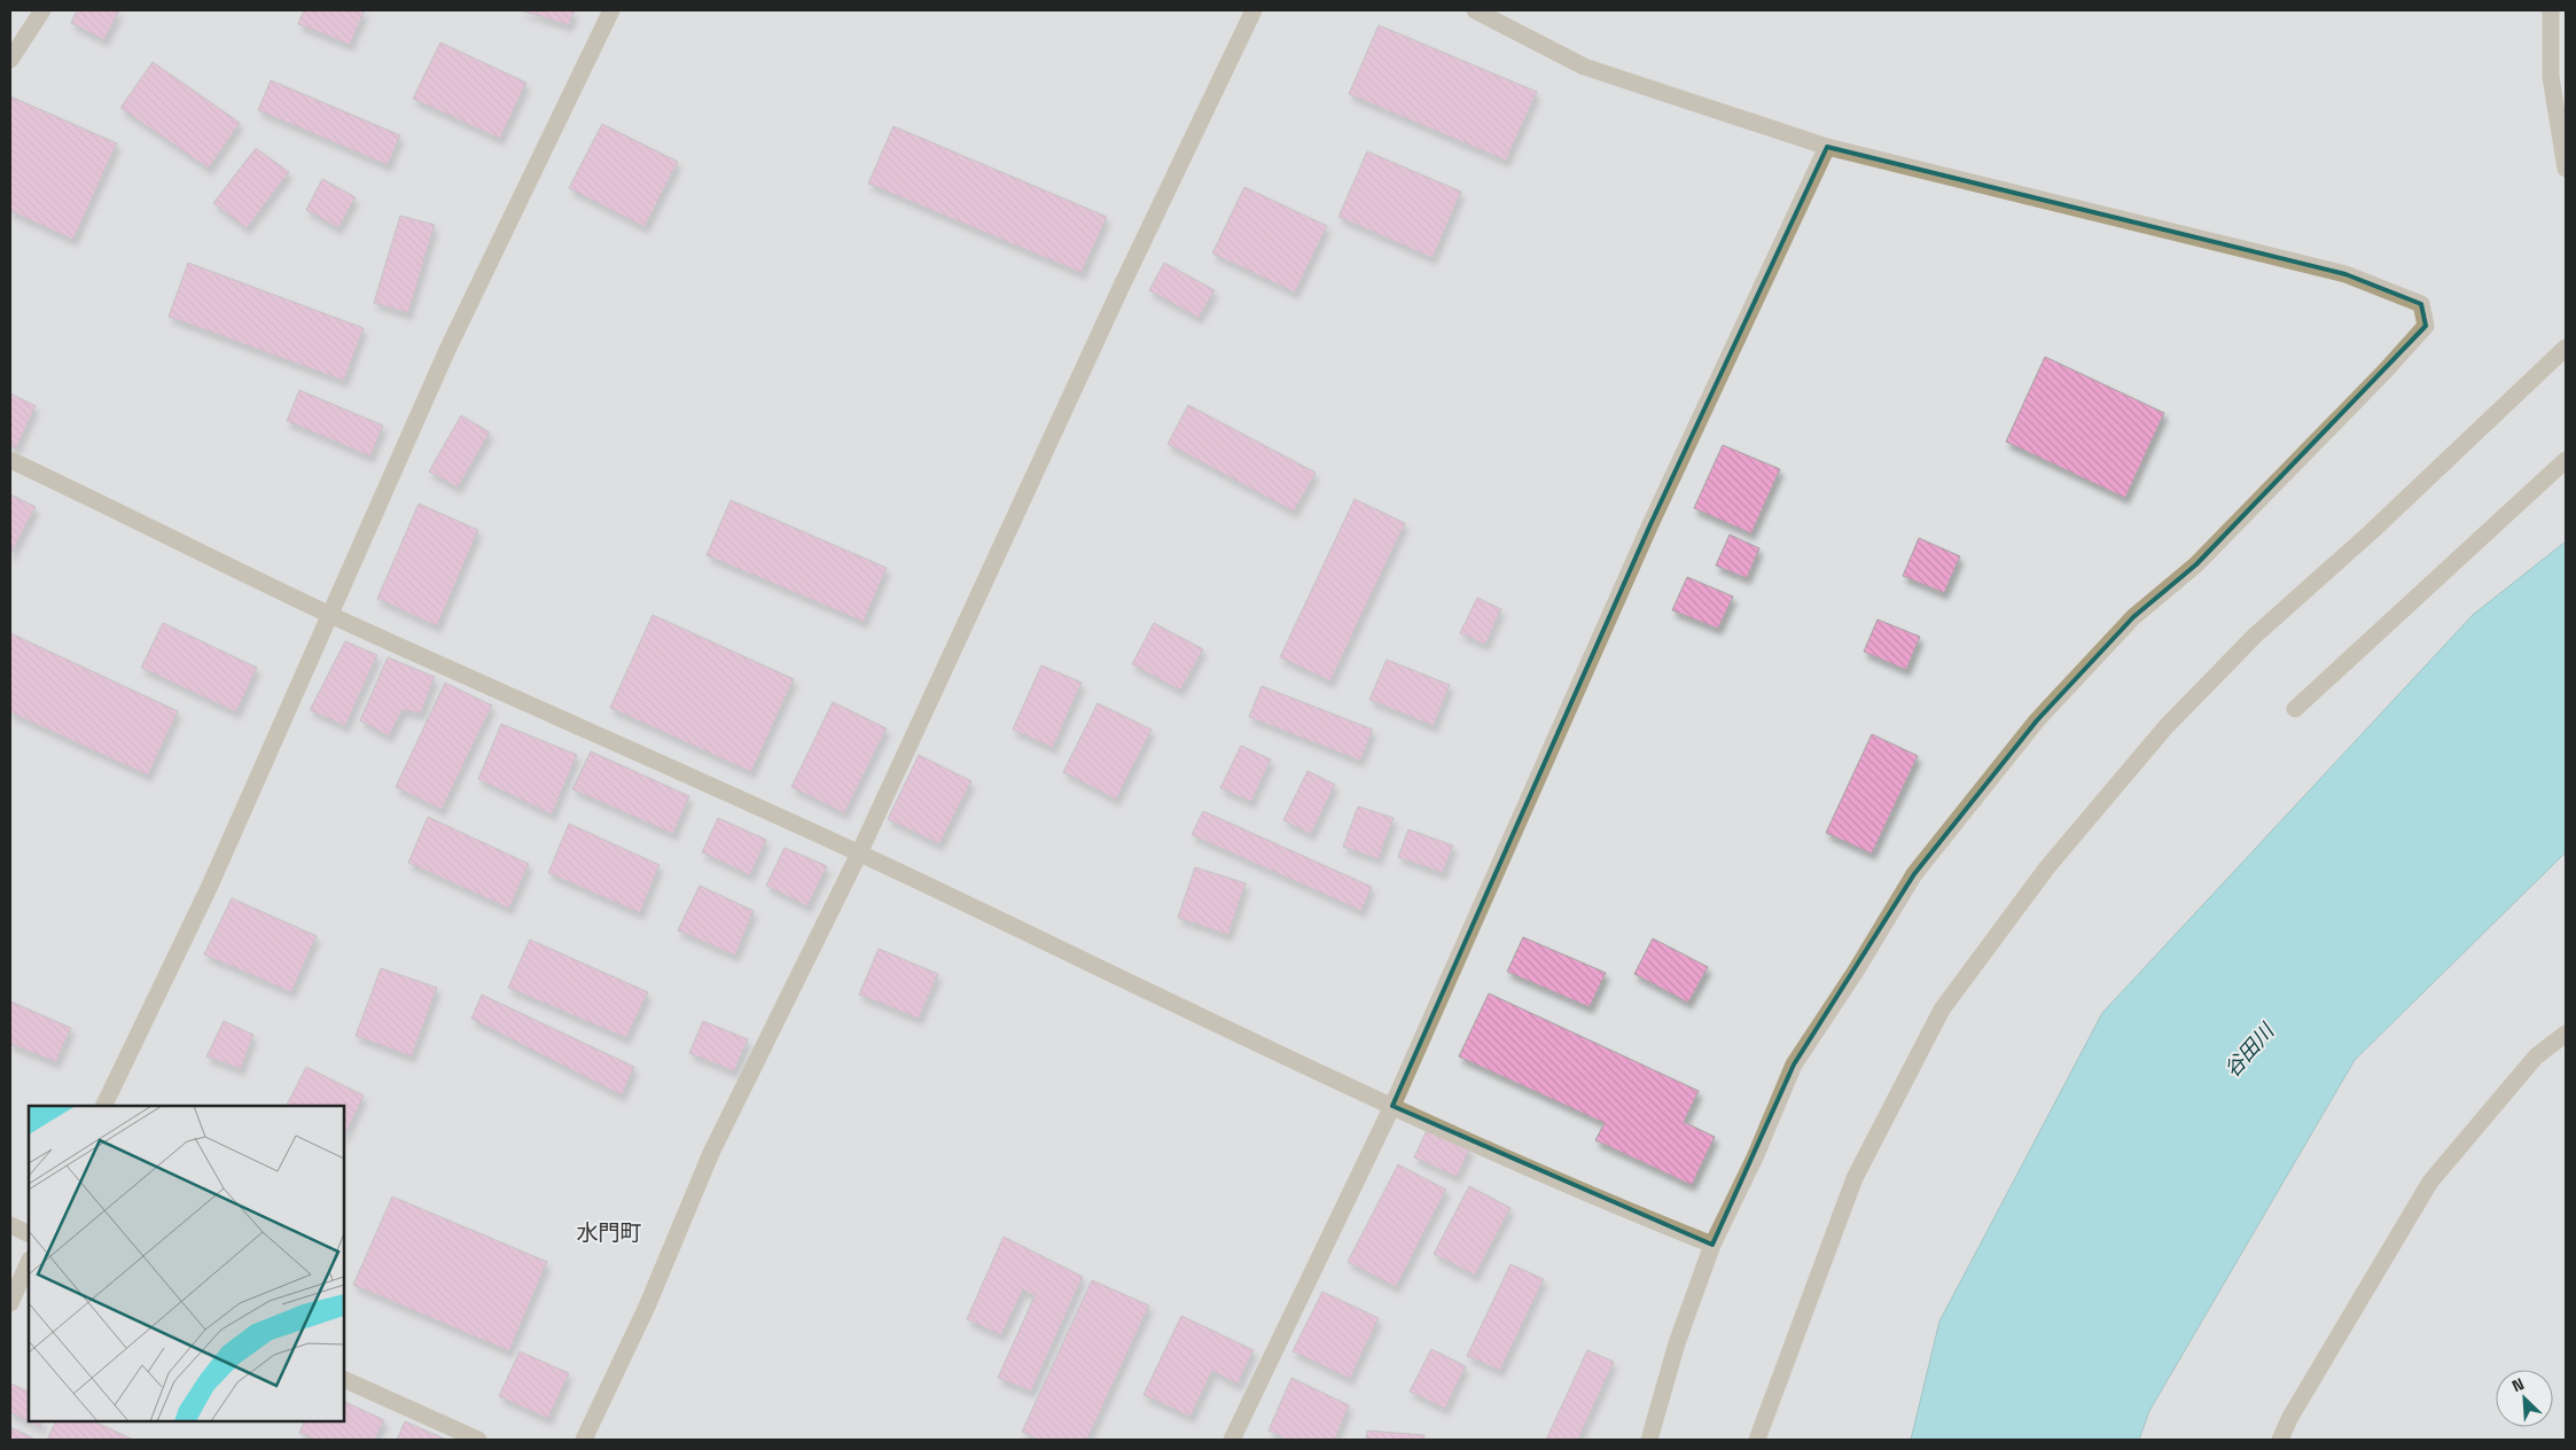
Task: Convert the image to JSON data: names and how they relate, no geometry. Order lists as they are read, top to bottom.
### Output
{
  "districts": ["水門町"],
  "water": ["谷田川"],
  "north": "top left"
}
